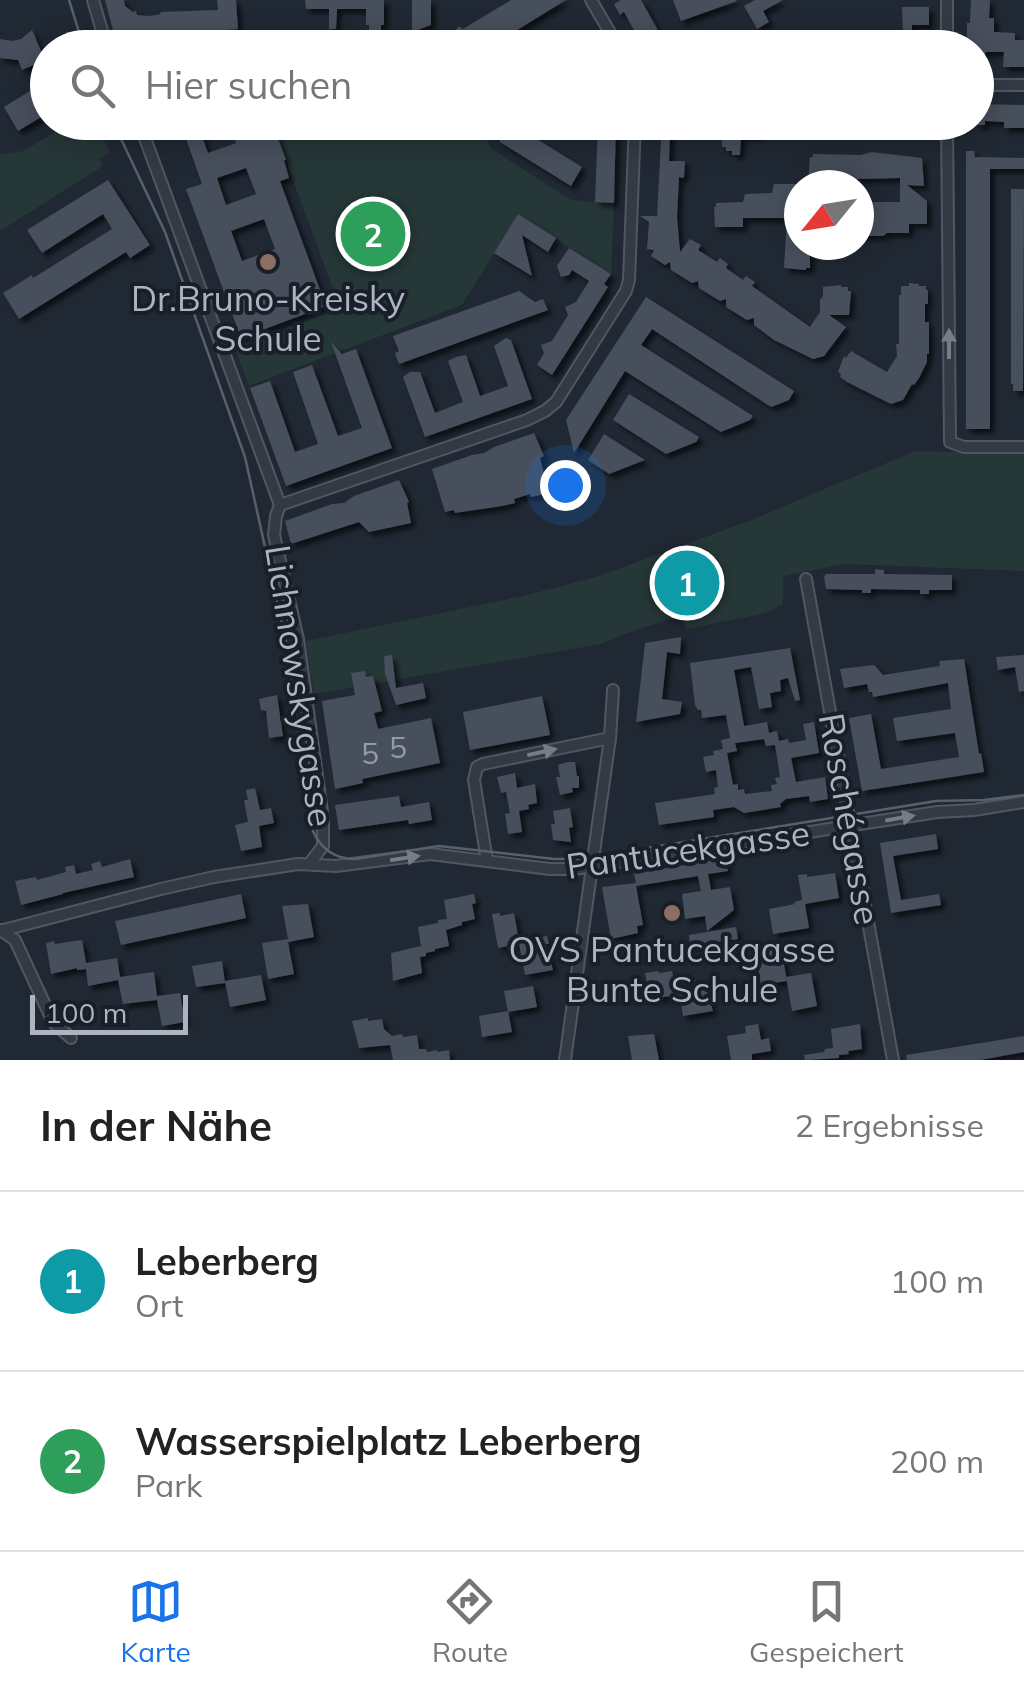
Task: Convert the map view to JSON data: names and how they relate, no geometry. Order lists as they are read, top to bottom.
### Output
{
  "streets": {
    "street": ["Lichnowskygasse", "Roschégasse", "Pantucekgasse"]
  },
  "crossings": [
    ["Lichnowskygasse", "Pantucekgasse"],
    ["Roschégasse", "Pantucekgasse"]
  ],
  "places": ["Dr.Bruno-Kreisky Schule", "OVS Pantucekgasse Bunte Schule"],
  "house_numbers": ["5", "5"],
  "scale_bar": "100 m",
  "north": "bottom left",
  "page": {
    "search": "Hier suchen",
    "pins": ["2", "1"],
    "scale": "100 m",
    "heading": ["In der Nähe", "2 Ergebnisse"],
    "list": [
      {
        "mark": "1",
        "name": "Leberberg",
        "note": "Ort",
        "value": "100 m"
      },
      {
        "mark": "2",
        "name": "Wasserspielplatz Leberberg",
        "note": "Park",
        "value": "200 m"
      }
    ],
    "nav": ["Karte", "Route", "Gespeichert"]
  }
}
